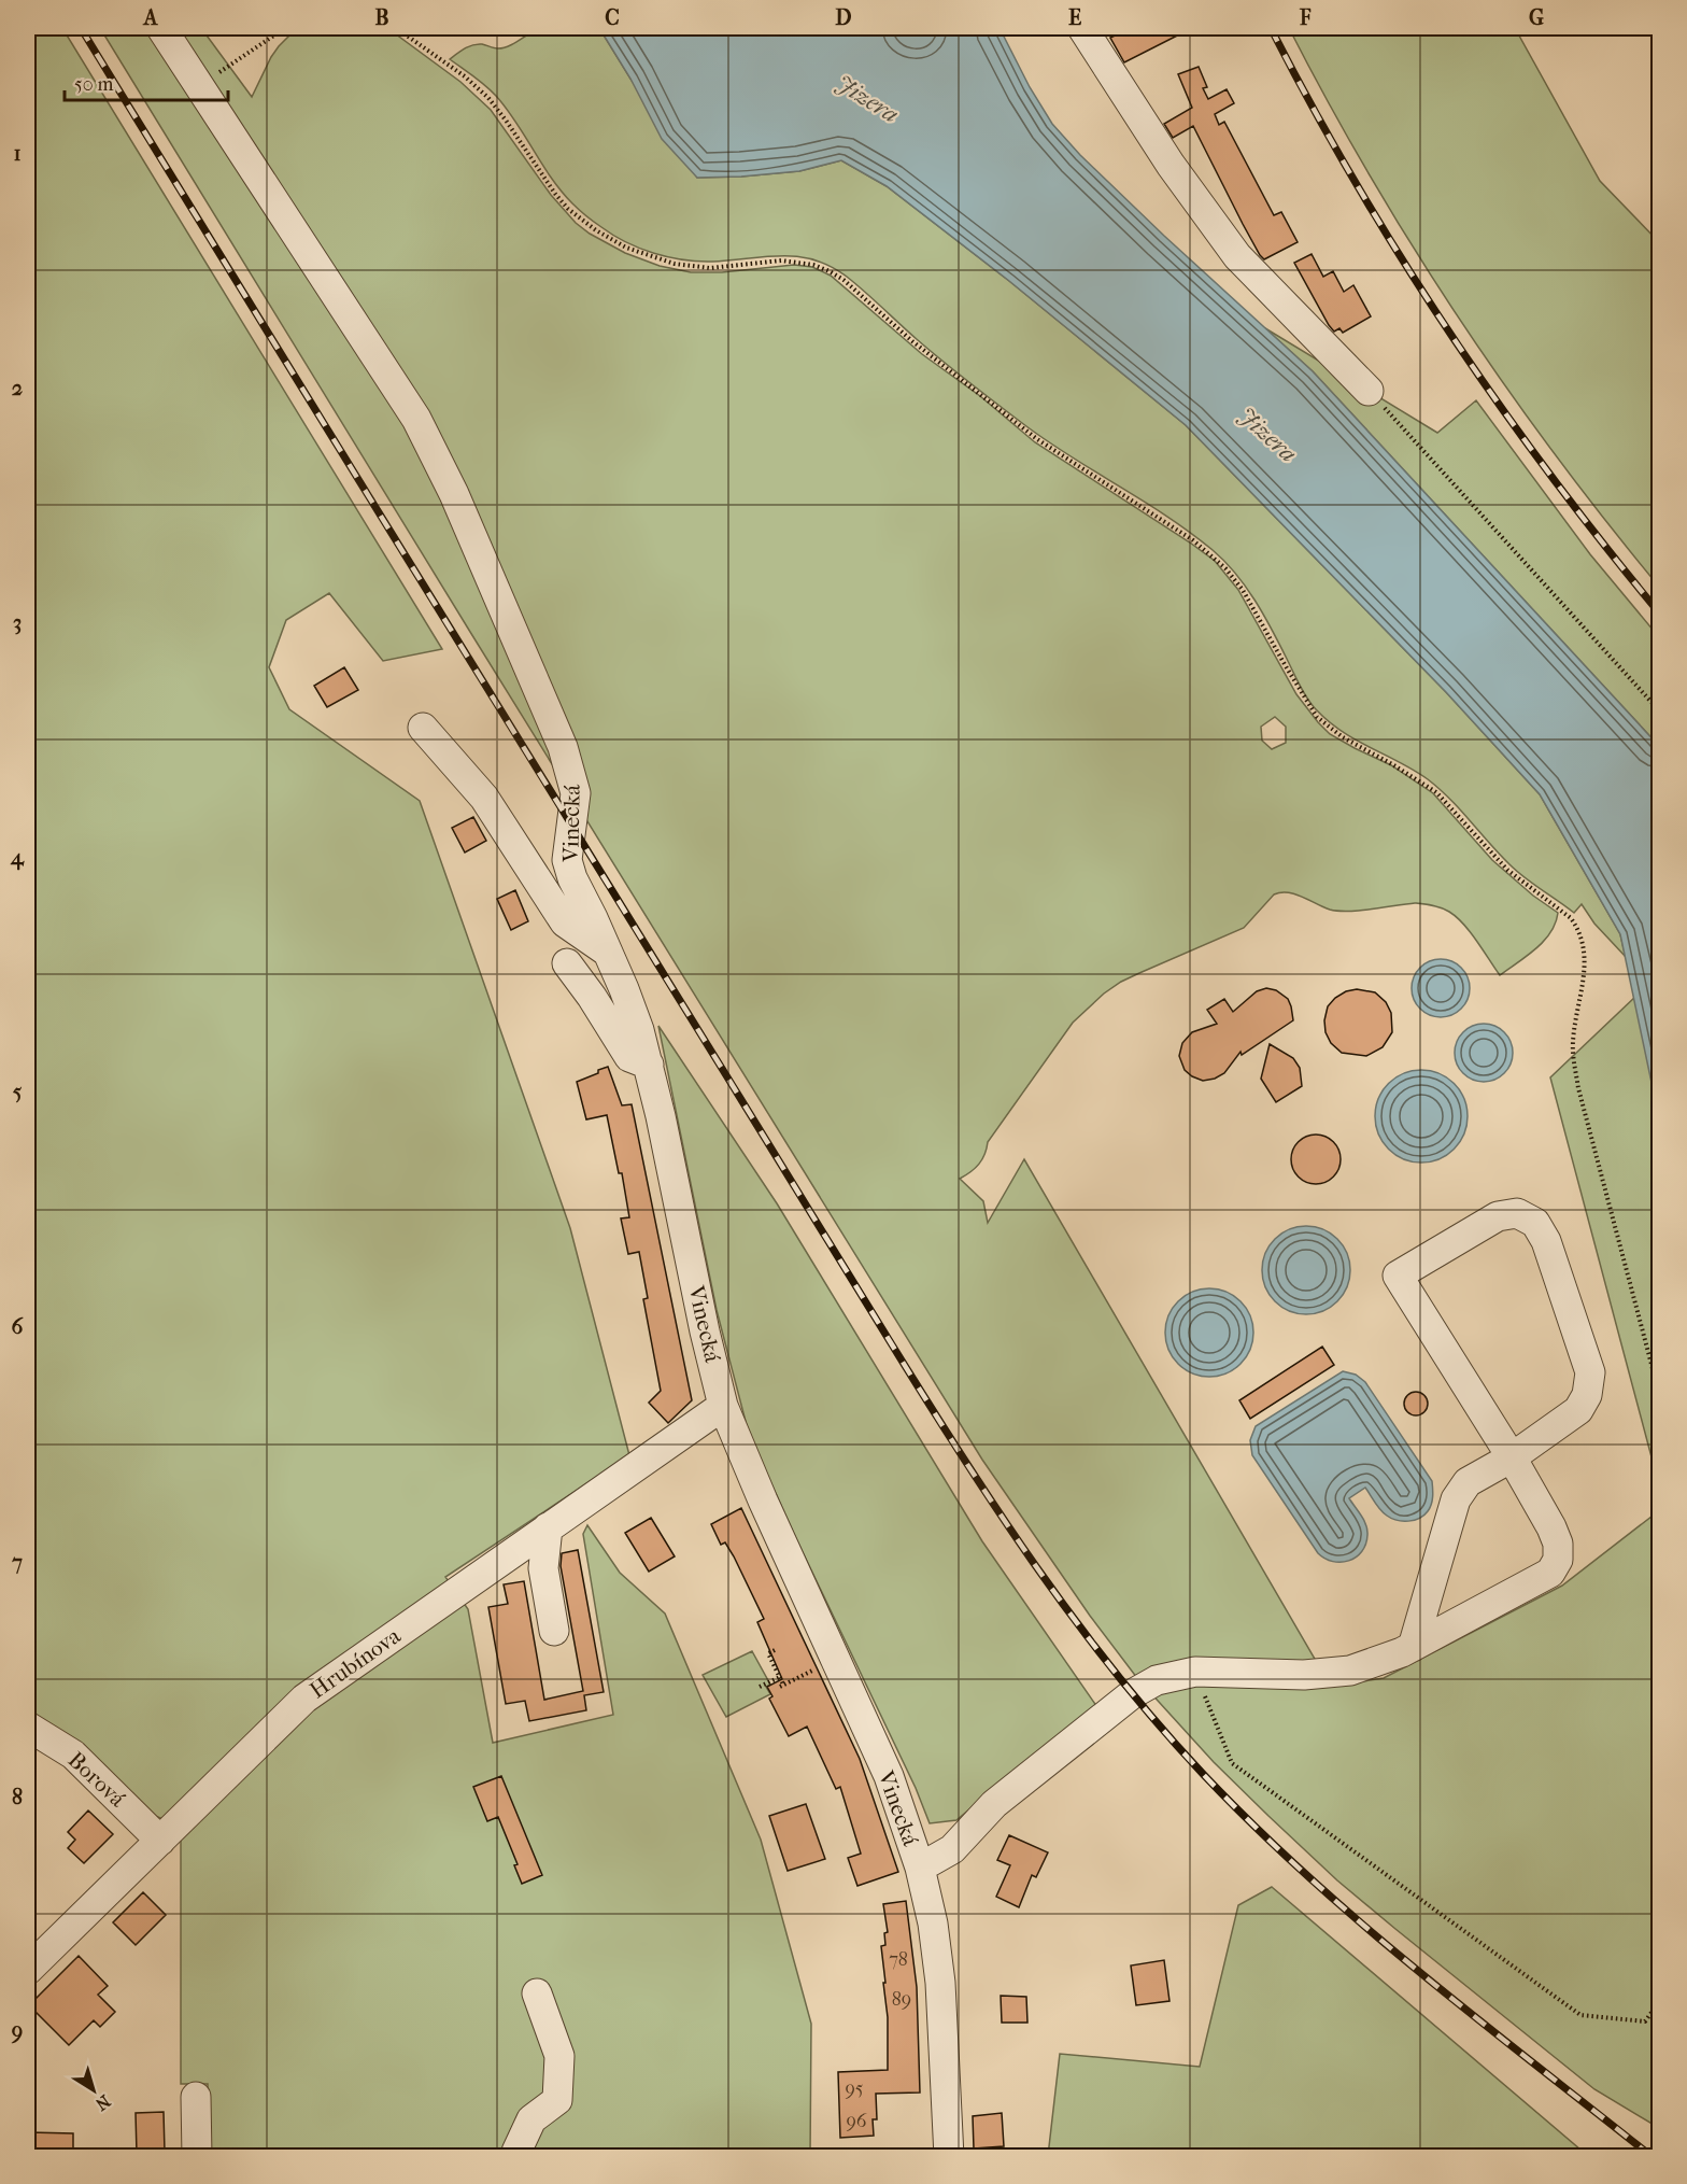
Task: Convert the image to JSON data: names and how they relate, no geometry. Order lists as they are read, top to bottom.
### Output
{
  "streets": {
    "street": ["Vinecká", "Hrubínova", "Borová"]
  },
  "crossings": [
    ["Vinecká", "Hrubínova"],
    ["Hrubínova", "Borová"]
  ],
  "water": ["Jizera"],
  "house_numbers": [
    "78",
    "89",
    "95",
    "96"
  ],
  "scale_bar": "50 m",
  "north": "bottom right",
  "grid": {
    "columns": [
      "A",
      "B",
      "C",
      "D",
      "E",
      "F",
      "G"
    ],
    "rows": [
      "1",
      "2",
      "3",
      "4",
      "5",
      "6",
      "7",
      "8",
      "9"
    ]
  }
}
